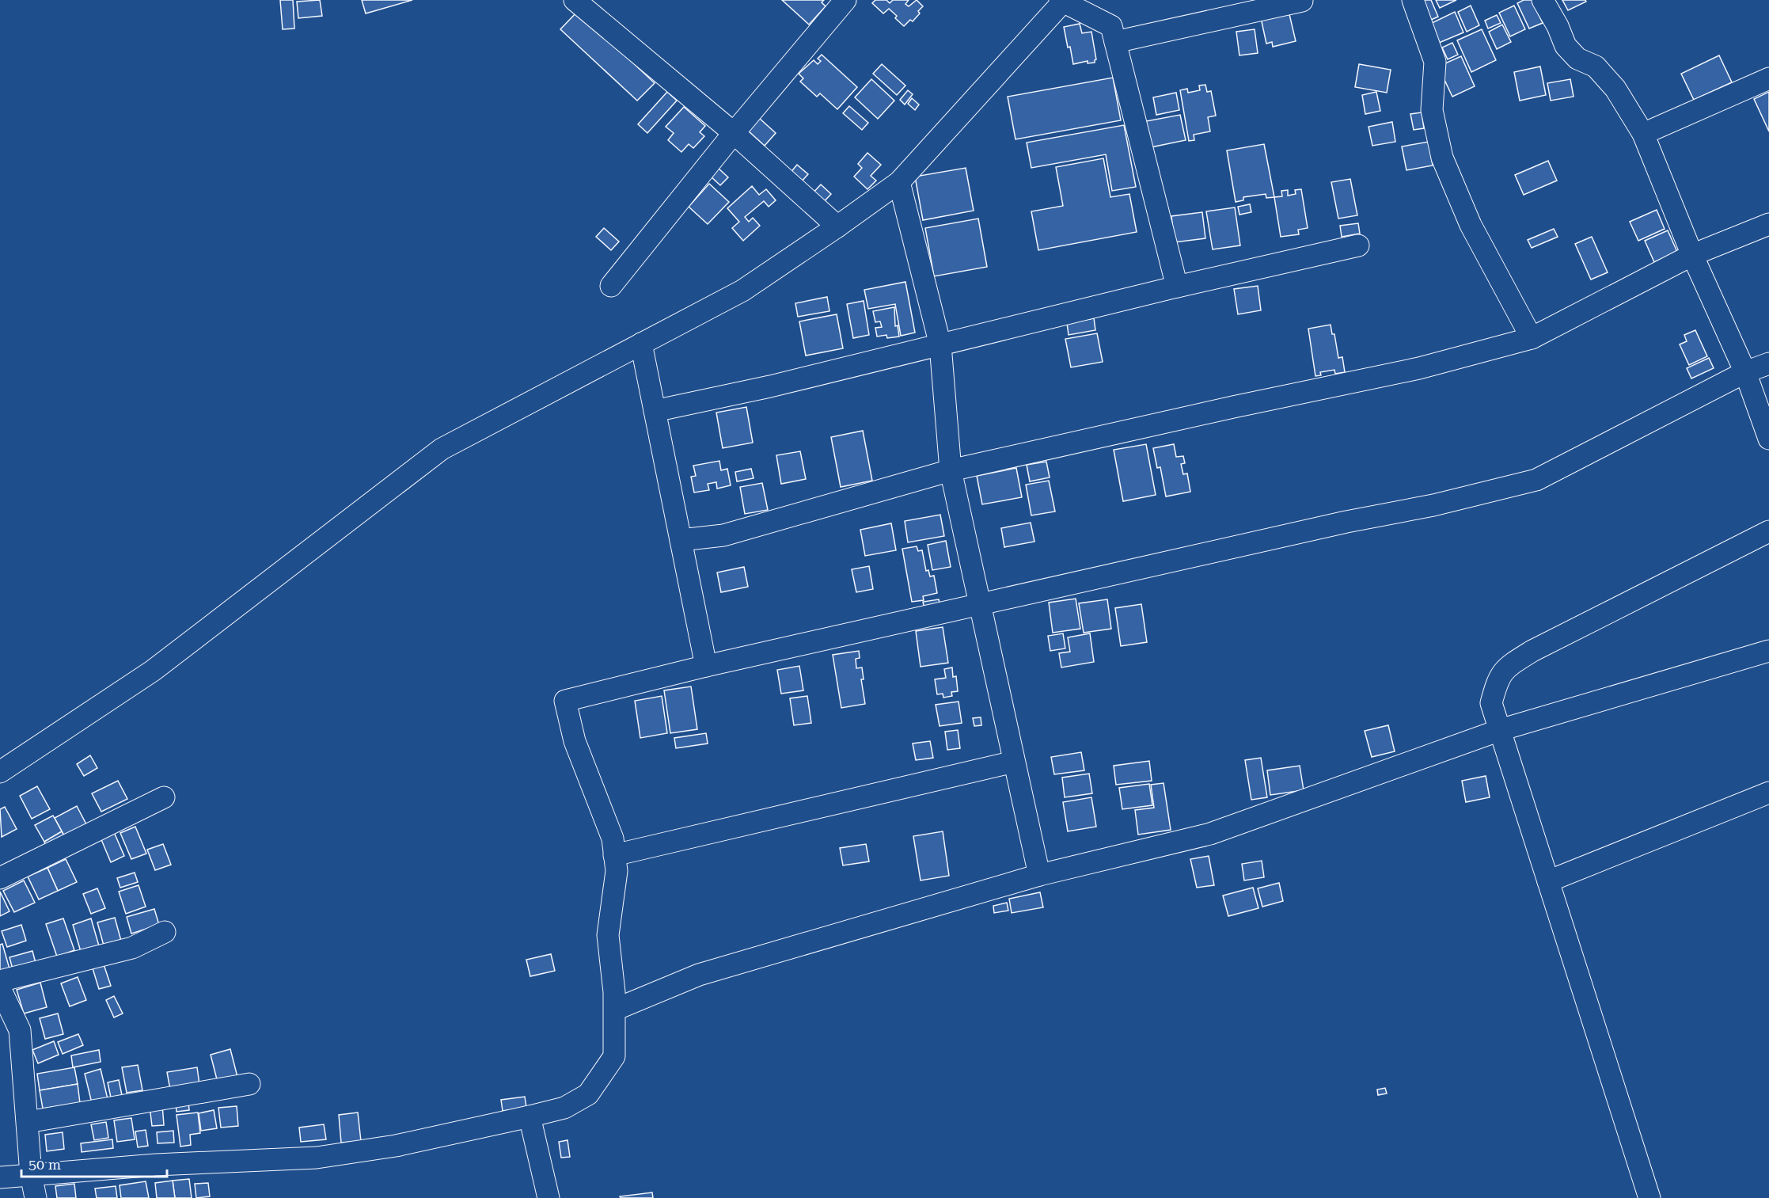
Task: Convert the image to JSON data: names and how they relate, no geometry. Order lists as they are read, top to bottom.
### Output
{
  "scale_bar": "50 m"
}
